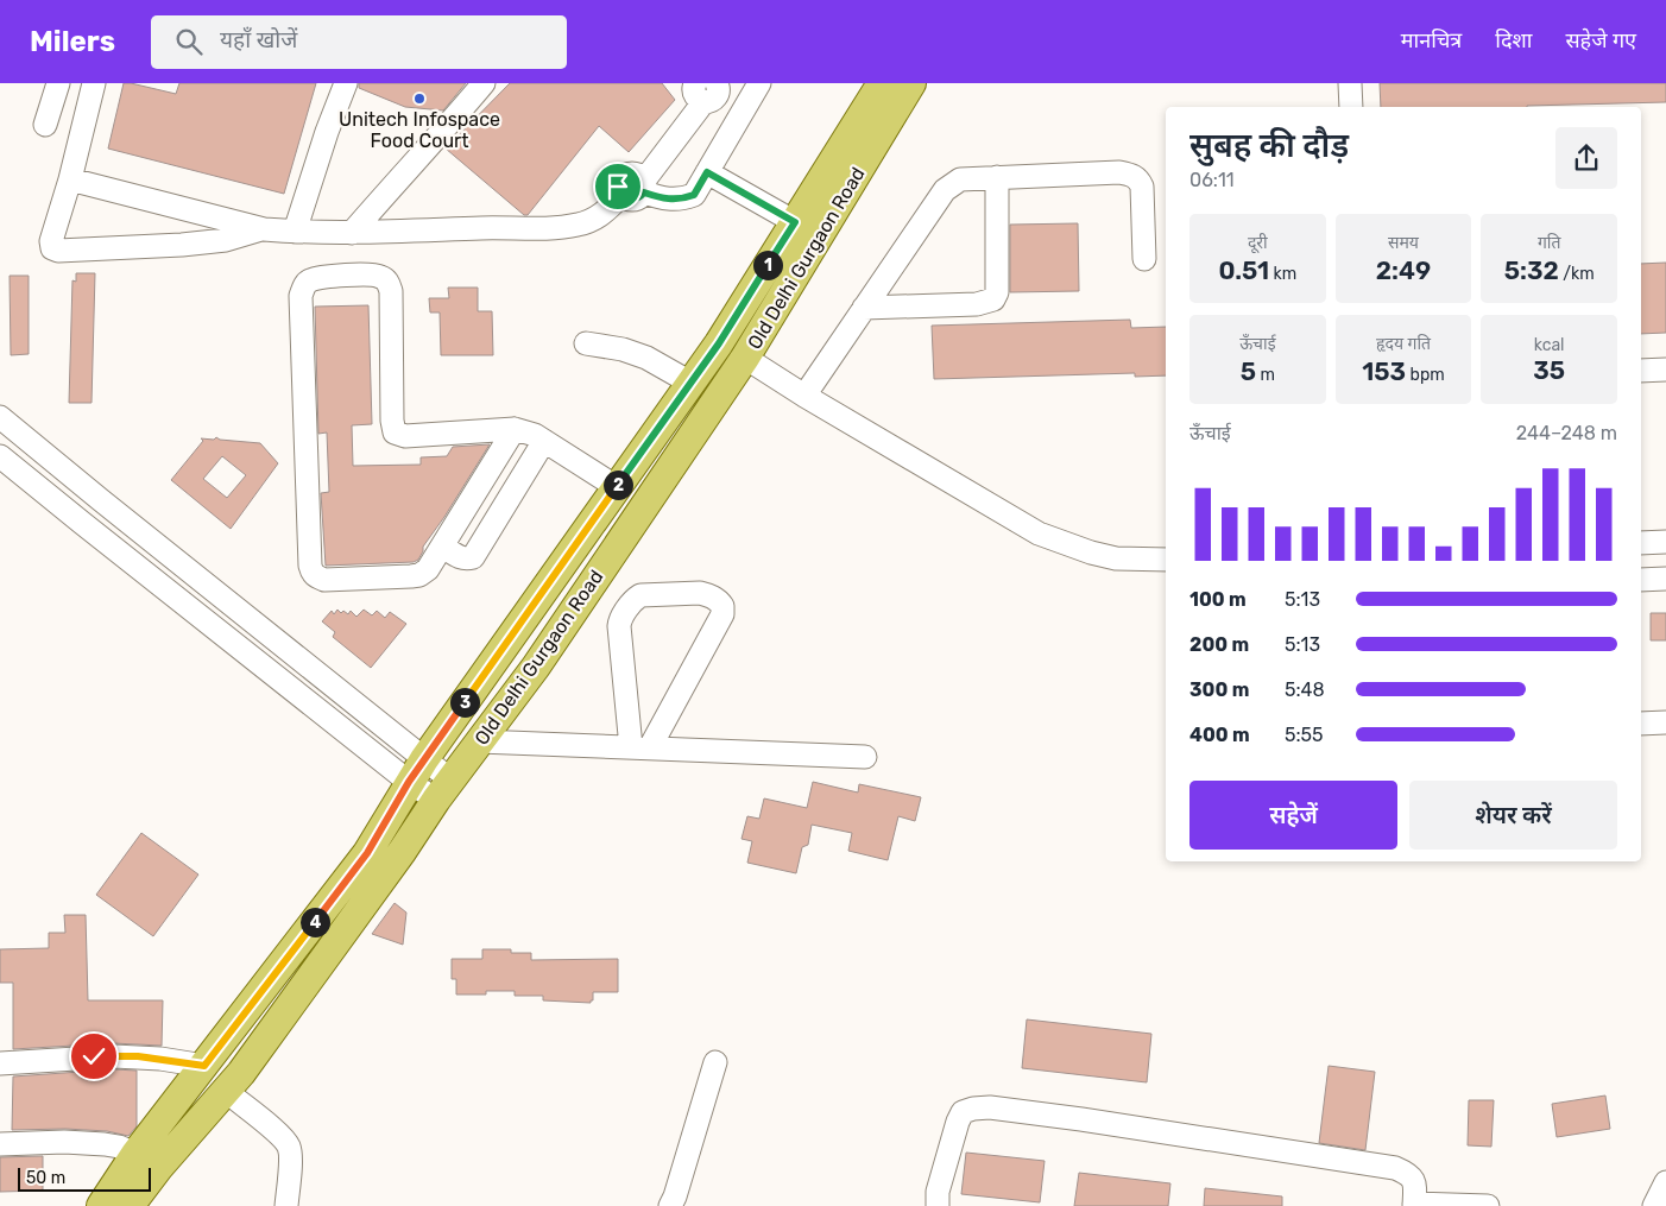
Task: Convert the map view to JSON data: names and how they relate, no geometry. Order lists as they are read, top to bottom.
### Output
{
  "streets": {
    "main road": ["Old Delhi Gurgaon Road"]
  },
  "places": ["Unitech Infospace Food Court"],
  "scale_bar": "50 m",
  "page": {
    "header": "Milers",
    "search": "यहाँ खोजें",
    "nav": ["मानचित्र", "दिशा", "सहेजे गए"],
    "heading": ["सुबह की दौड़", "06:11"],
    "stats": [
      ["दूरी", "0.51 km"],
      ["समय", "2:49"],
      ["गति", "5:32 /km"],
      ["ऊँचाई", "5 m"],
      ["हृदय गति", "153 bpm"],
      ["kcal", "35"]
    ],
    "pins": [
      "1",
      "2",
      "3",
      "4"
    ],
    "chart": ["ऊँचाई", "244–248 m"],
    "list": [
      {
        "name": "100 m",
        "note": "5:13"
      },
      {
        "name": "200 m",
        "note": "5:13"
      },
      {
        "name": "300 m",
        "note": "5:48"
      },
      {
        "name": "400 m",
        "note": "5:55"
      }
    ],
    "buttons": ["सहेजें", "शेयर करें"],
    "scale": "50 m"
  }
}
